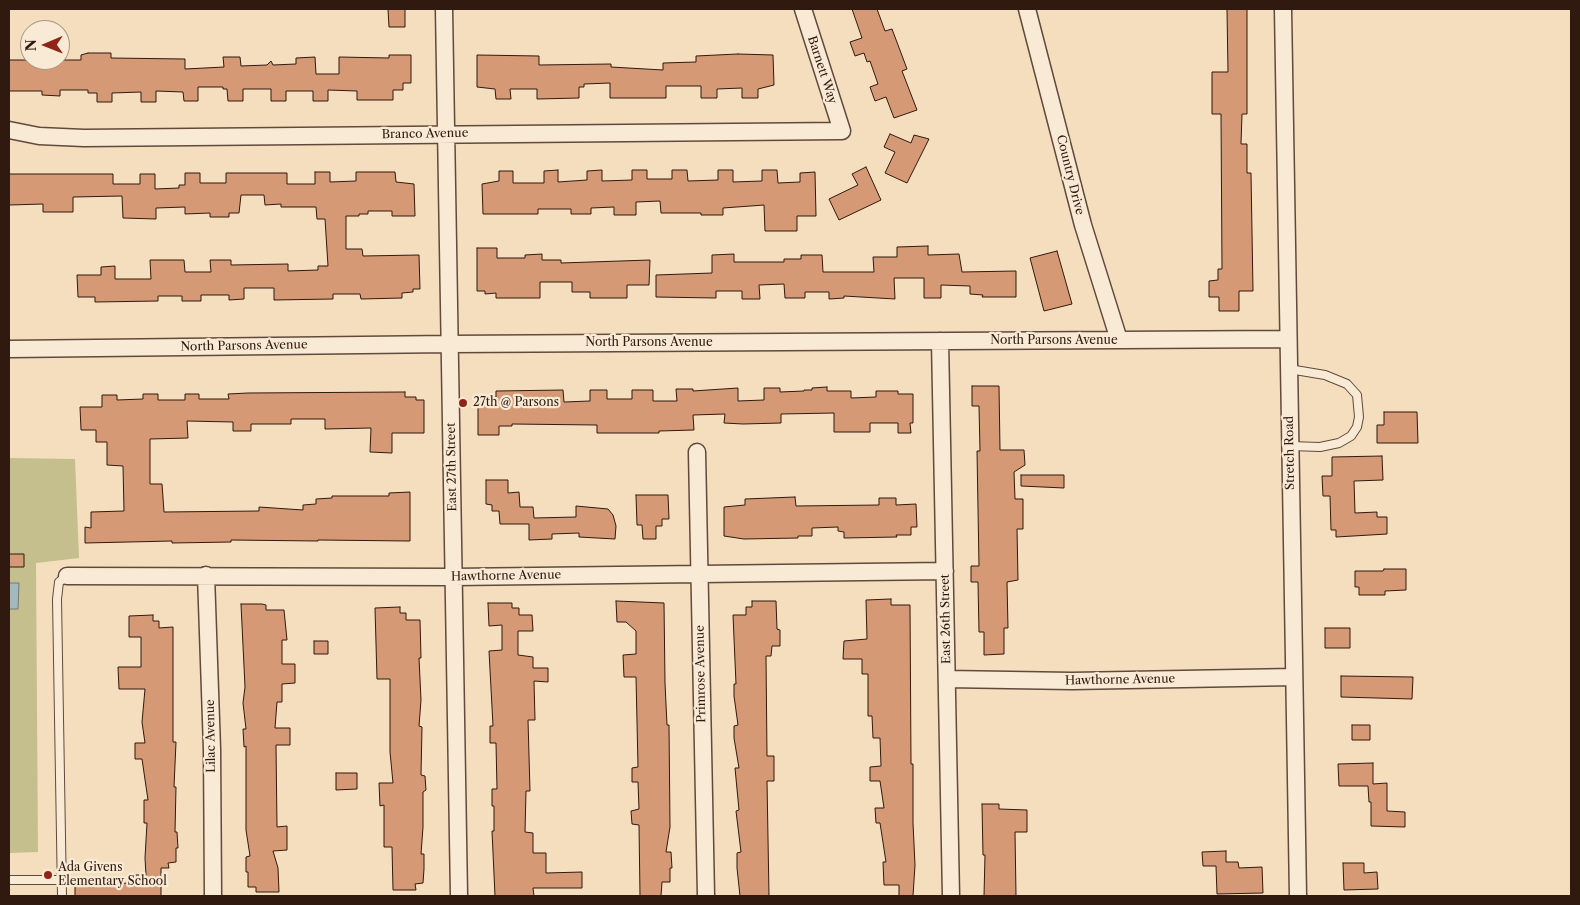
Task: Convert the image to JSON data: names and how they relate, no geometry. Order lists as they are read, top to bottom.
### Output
{
  "streets": {
    "street": [
      "Barnett Way",
      "Branco Avenue",
      "Country Drive",
      "North Parsons Avenue",
      "Stretch Road",
      "East 27th Street",
      "Hawthorne Avenue",
      "East 26th Street",
      "Primrose Avenue",
      "Lilac Avenue"
    ]
  },
  "crossings": [
    ["Barnett Way", "Branco Avenue"],
    ["Branco Avenue", "East 27th Street"],
    ["Country Drive", "North Parsons Avenue"],
    ["North Parsons Avenue", "Stretch Road"],
    ["North Parsons Avenue", "East 27th Street"],
    ["North Parsons Avenue", "East 26th Street"],
    ["Stretch Road", "Hawthorne Avenue"],
    ["East 27th Street", "Hawthorne Avenue"],
    ["Hawthorne Avenue", "East 26th Street"],
    ["Hawthorne Avenue", "Primrose Avenue"],
    ["Hawthorne Avenue", "Lilac Avenue"]
  ],
  "places": ["27th @ Parsons", "Ada Givens Elementary School"],
  "north": "left"
}
